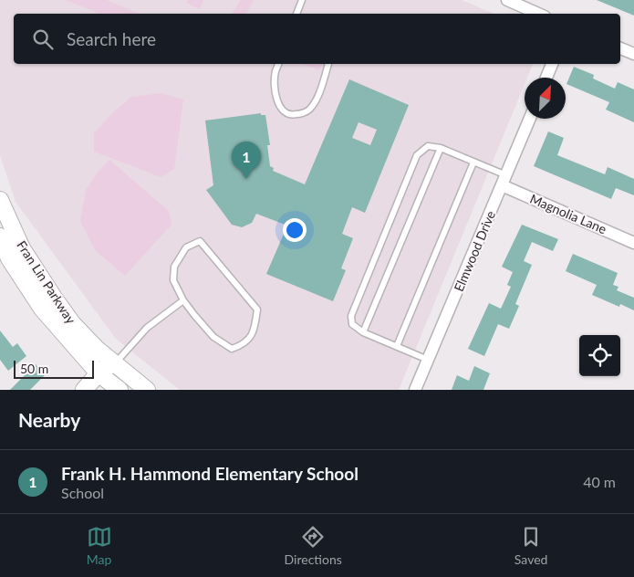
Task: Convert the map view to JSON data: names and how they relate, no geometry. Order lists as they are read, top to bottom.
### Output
{
  "streets": {
    "street": ["Magnolia Lane", "Elmwood Drive", "Fran Lin Parkway"]
  },
  "crossings": [
    ["Magnolia Lane", "Elmwood Drive"]
  ],
  "scale_bar": "50 m",
  "north": "top right",
  "page": {
    "search": "Search here",
    "pins": "1",
    "scale": "50 m",
    "heading": "Nearby",
    "list": [
      {
        "mark": "1",
        "name": "Frank H. Hammond Elementary School",
        "note": "School",
        "value": "40 m"
      }
    ],
    "nav": ["Map", "Directions", "Saved"]
  }
}
